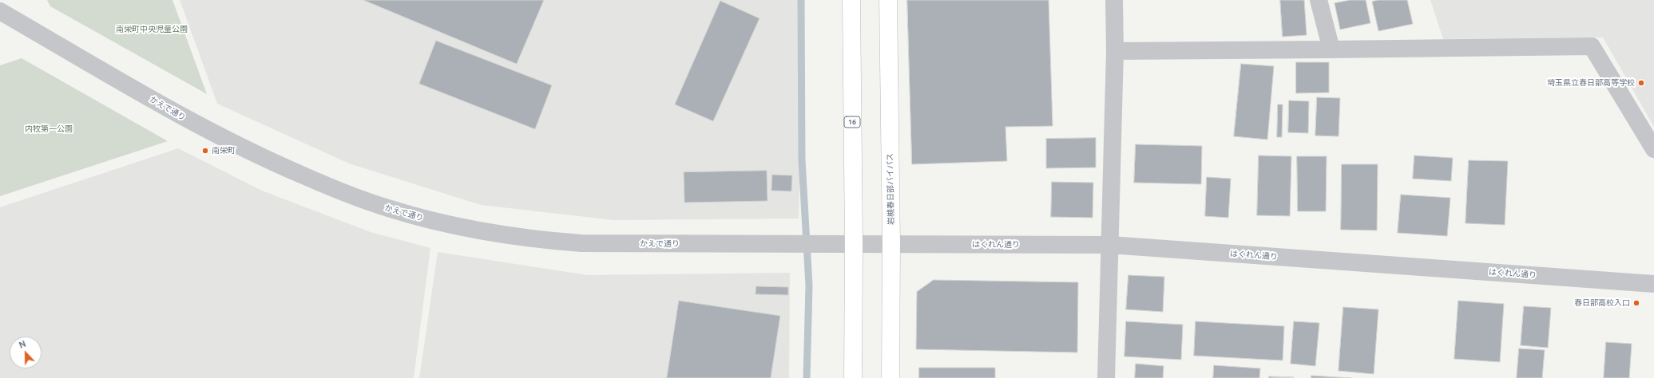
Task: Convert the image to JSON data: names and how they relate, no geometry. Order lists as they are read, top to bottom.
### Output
{
  "streets": {
    "highway": ["16", "岩槻春日部バイパス"],
    "street": ["かえで通り", "はくれん通り"]
  },
  "crossings": [
    ["かえで通り", "16"],
    ["かえで通り", "はくれん通り"],
    ["16", "はくれん通り"],
    ["岩槻春日部バイパス", "はくれん通り"]
  ],
  "parks": ["南栄町中央児童公園", "内牧第一公園"],
  "places": ["埼玉県立春日部高等学校", "南栄町", "春日部高校入口"],
  "north": "top"
}
